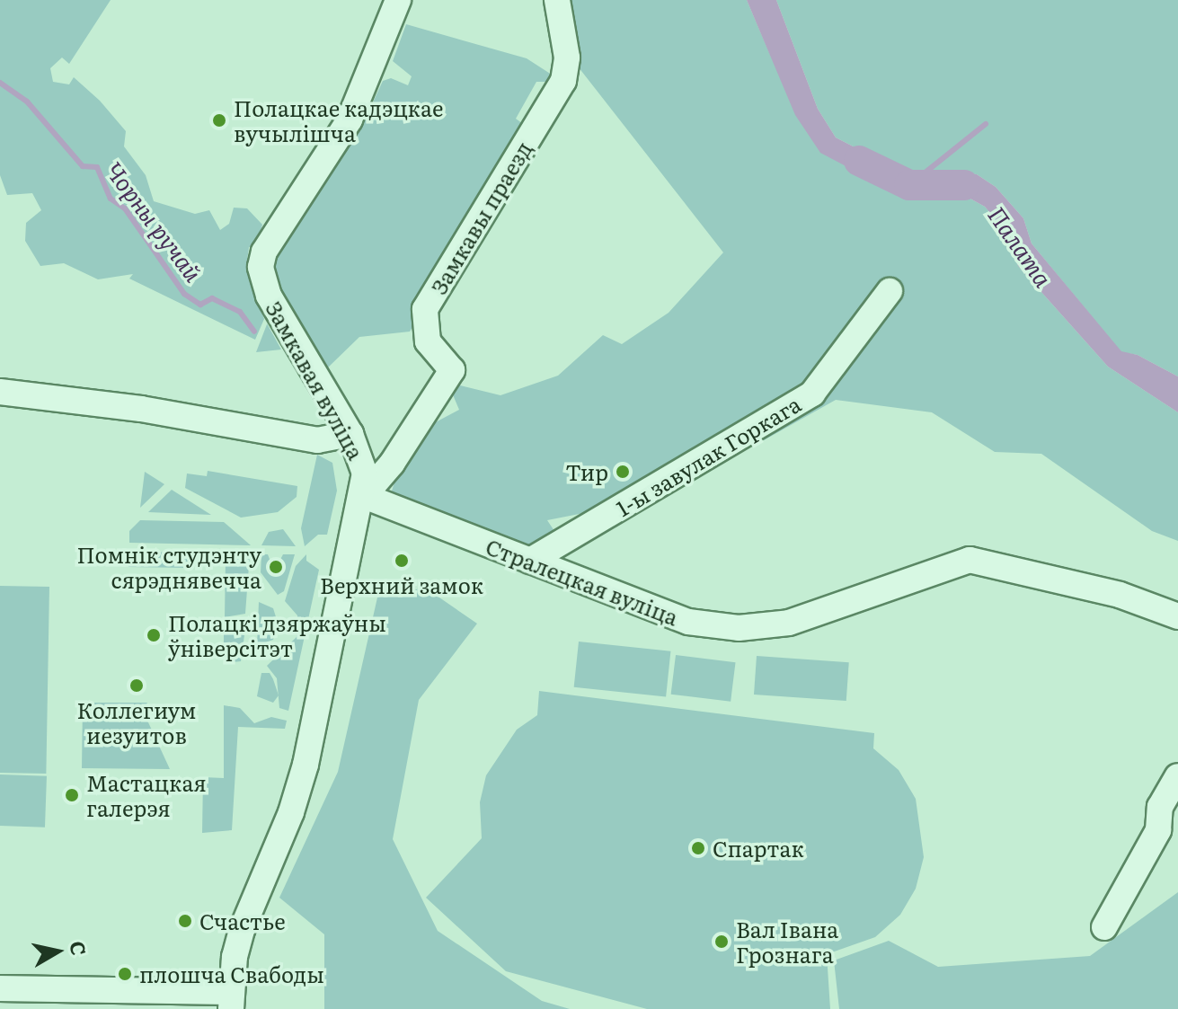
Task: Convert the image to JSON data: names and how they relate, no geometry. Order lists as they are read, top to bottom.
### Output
{
  "streets": {
    "street": [
      "Замкавы праезд",
      "Замкавая вуліца",
      "1-ы завулак Горкага",
      "Стралецкая вуліца"
    ]
  },
  "crossings": [
    ["Замкавы праезд", "Замкавая вуліца"],
    ["Замкавы праезд", "Стралецкая вуліца"],
    ["Замкавая вуліца", "Стралецкая вуліца"],
    ["1-ы завулак Горкага", "Стралецкая вуліца"]
  ],
  "water": ["Чорны ручай", "Палата"],
  "places": [
    "Полацкае кадэцкае вучылішча",
    "Тир",
    "Верхний замок",
    "Помнік студэнту сярэднявечча",
    "Полацкі дзяржаўны ўніверсітэт",
    "Коллегиум иезуитов",
    "Мастацкая галерэя",
    "Спартак",
    "Счастье",
    "Вал Івана Грознага",
    "плошча Свабоды"
  ],
  "north": "right"
}
